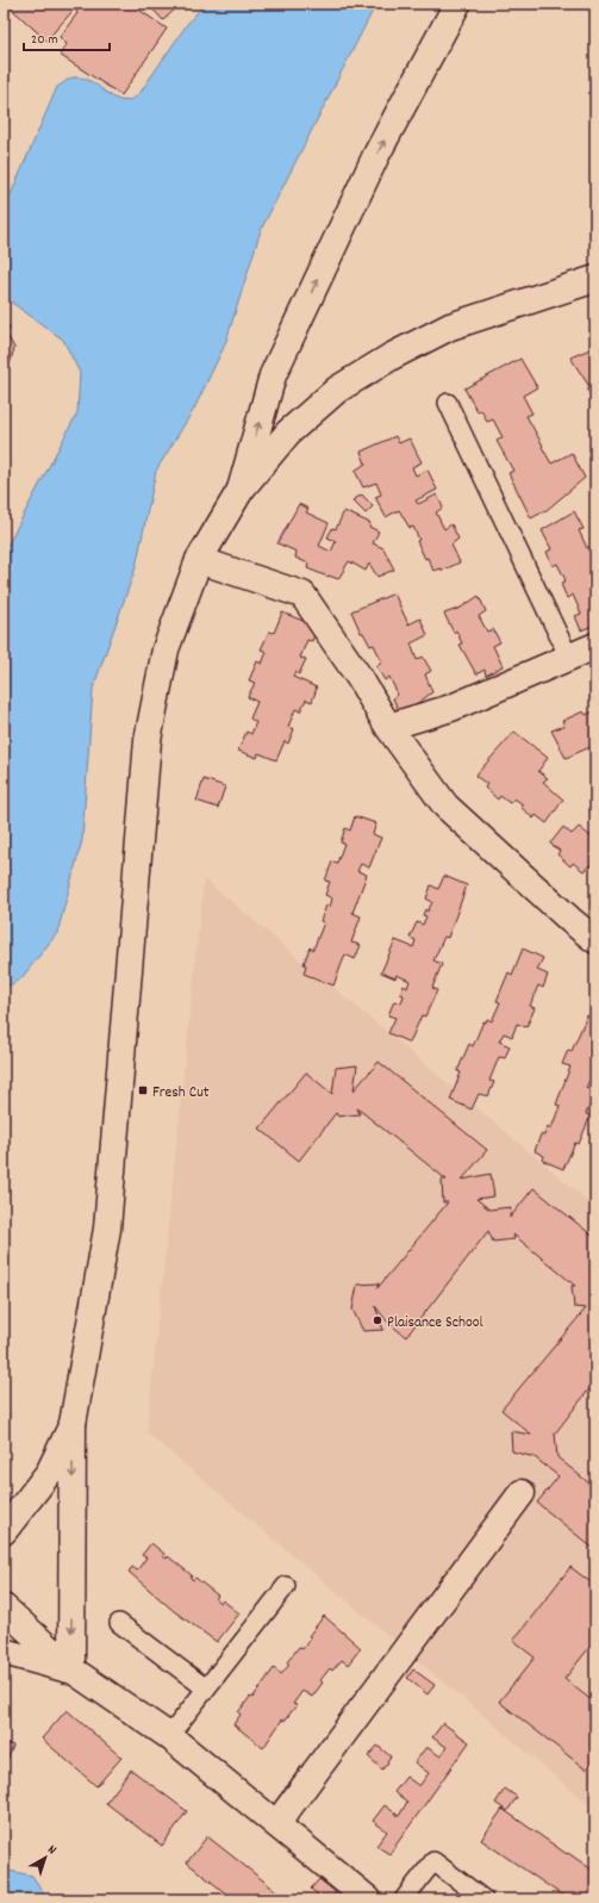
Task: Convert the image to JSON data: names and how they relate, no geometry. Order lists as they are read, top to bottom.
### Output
{
  "places": {
    "transit": ["Fresh Cut"],
    "other": ["Plaisance School"]
  },
  "scale_bar": "20 m",
  "north": "top right"
}
